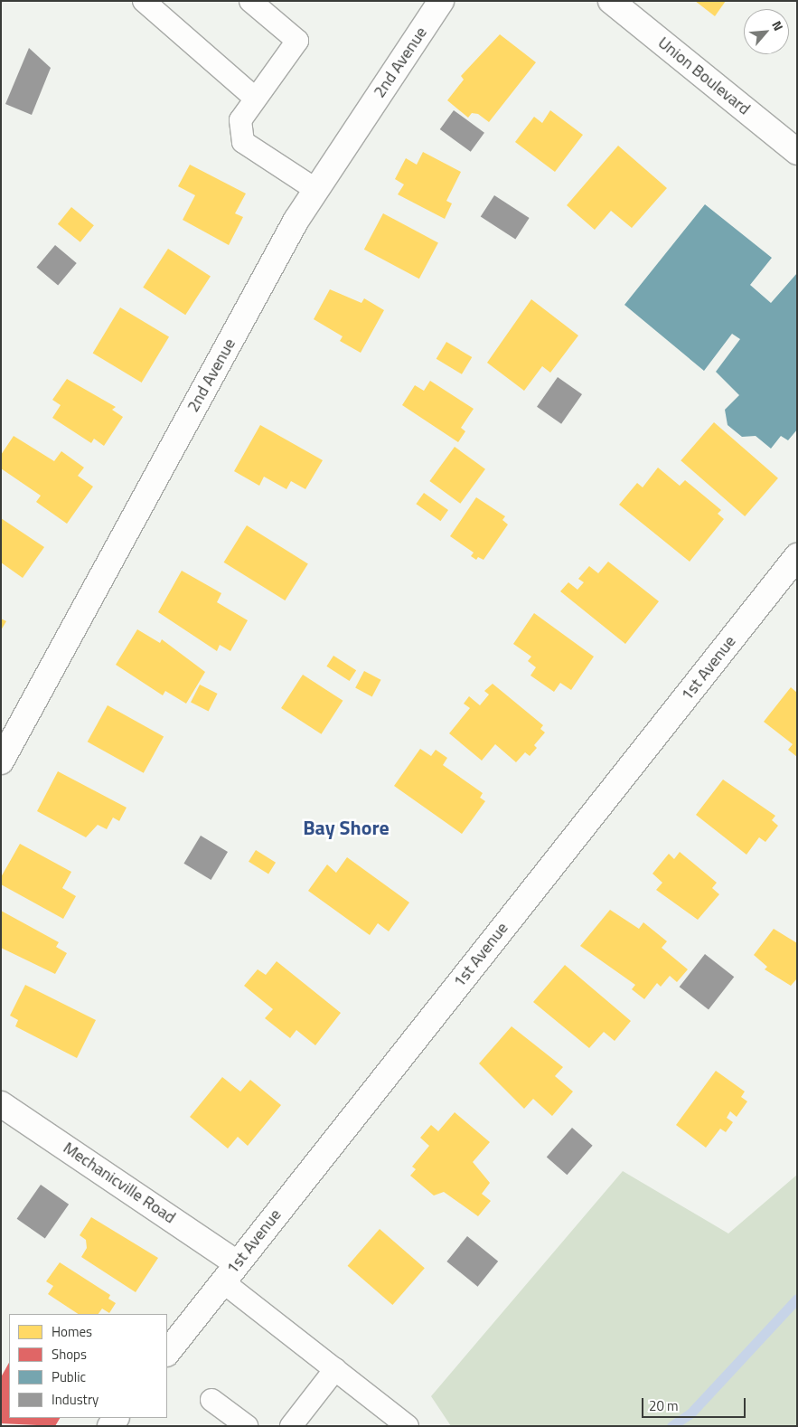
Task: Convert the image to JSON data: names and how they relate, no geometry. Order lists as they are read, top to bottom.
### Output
{
  "streets": {
    "street": [
      "2nd Avenue",
      "Union Boulevard",
      "1st Avenue",
      "Mechanicville Road"
    ]
  },
  "crossings": [
    ["1st Avenue", "Mechanicville Road"]
  ],
  "districts": ["Bay Shore"],
  "legend": [
    "Homes",
    "Shops",
    "Public",
    "Industry"
  ],
  "scale_bar": "20 m",
  "north": "top right"
}
